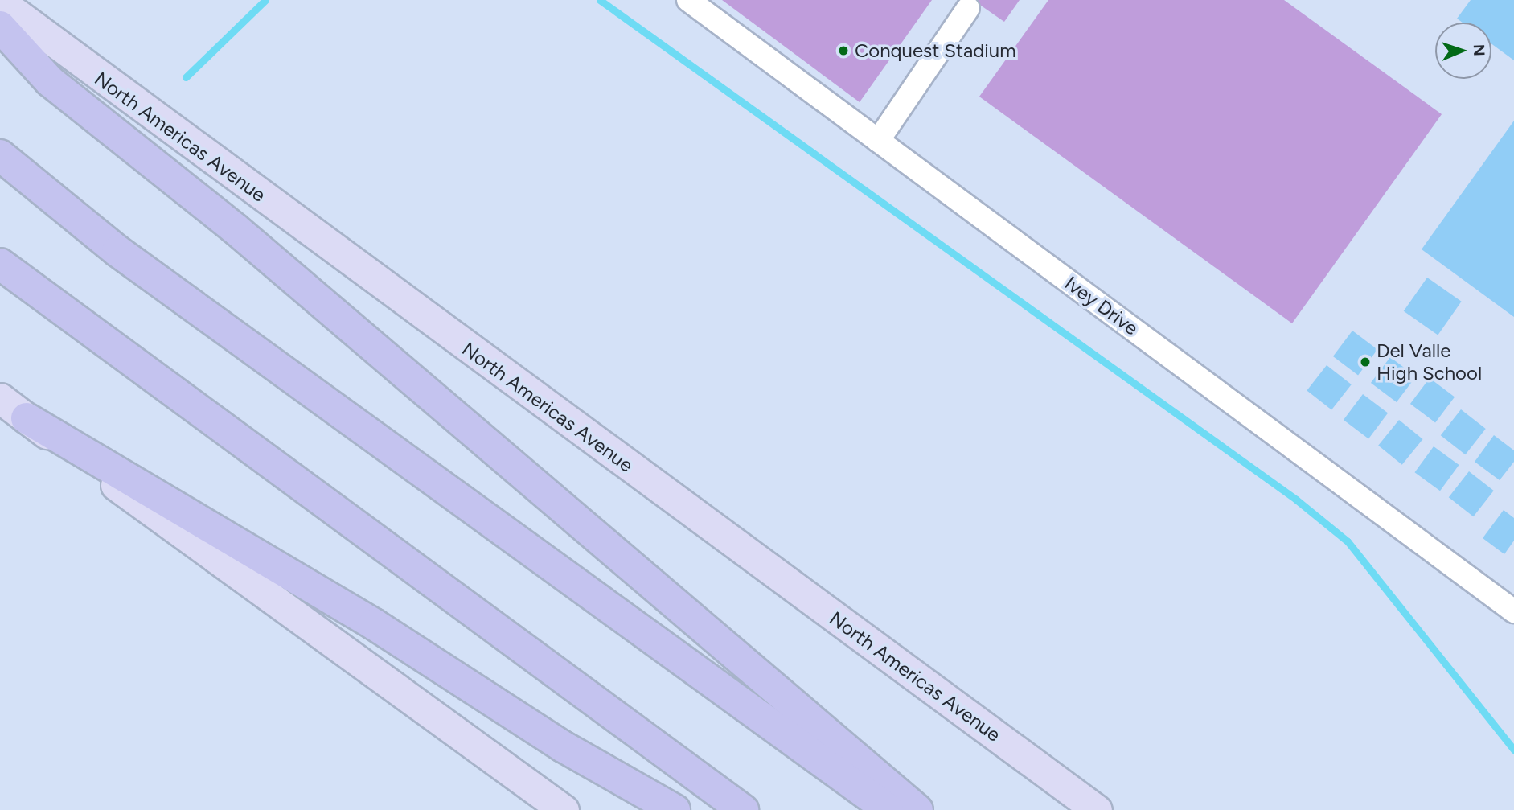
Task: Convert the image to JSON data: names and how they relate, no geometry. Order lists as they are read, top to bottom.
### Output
{
  "streets": {
    "main road": ["North Americas Avenue"],
    "street": ["Ivey Drive"]
  },
  "places": ["Conquest Stadium", "Del Valle High School"],
  "north": "right"
}
